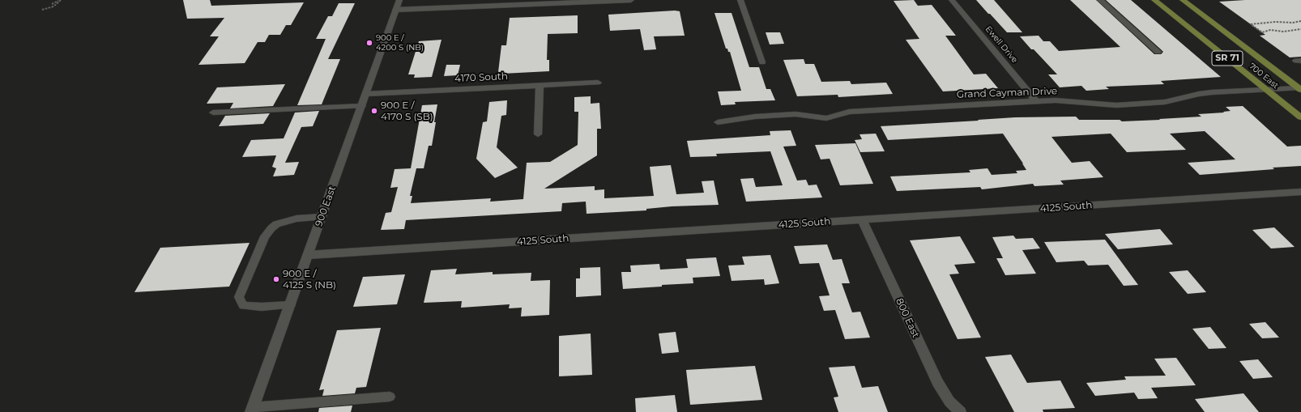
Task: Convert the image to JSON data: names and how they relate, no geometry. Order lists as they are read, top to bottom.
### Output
{
  "streets": {
    "main road": ["SR 71", "700 East"],
    "street": [
      "Ewell Drive",
      "4170 South",
      "Grand Cayman Drive",
      "900 East",
      "4125 South",
      "800 East"
    ]
  },
  "crossings": [
    ["Ewell Drive", "Grand Cayman Drive"],
    ["700 East", "Grand Cayman Drive"],
    ["4170 South", "900 East"],
    ["900 East", "4125 South"],
    ["4125 South", "800 East"]
  ],
  "places": ["900 E / 4200 S (NB)", "900 E / 4170 S (SB)", "900 E / 4125 S (NB)"]
}
